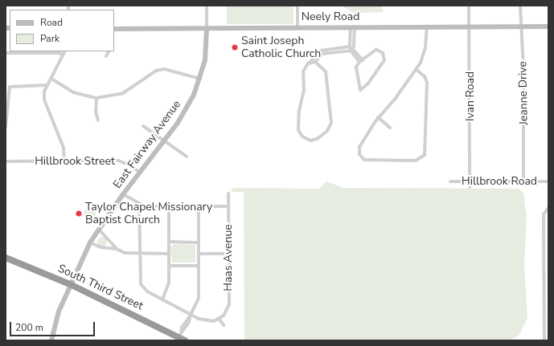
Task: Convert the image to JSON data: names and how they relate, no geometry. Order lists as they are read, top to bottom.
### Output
{
  "streets": {
    "highway": ["South Third Street"],
    "street": [
      "Neely Road",
      "Jeanne Drive",
      "Ivan Road",
      "East Fairway Avenue",
      "Hillbrook Street",
      "Hillbrook Road",
      "Haas Avenue"
    ]
  },
  "crossings": [
    ["Neely Road", "Jeanne Drive"],
    ["Neely Road", "Ivan Road"],
    ["Neely Road", "East Fairway Avenue"],
    ["Jeanne Drive", "Hillbrook Road"],
    ["Ivan Road", "Hillbrook Road"],
    ["East Fairway Avenue", "Hillbrook Street"],
    ["East Fairway Avenue", "South Third Street"]
  ],
  "places": ["Saint Joseph Catholic Church", "Taylor Chapel Missionary Baptist Church"],
  "legend": ["Road", "Park"],
  "scale_bar": "200 m"
}
